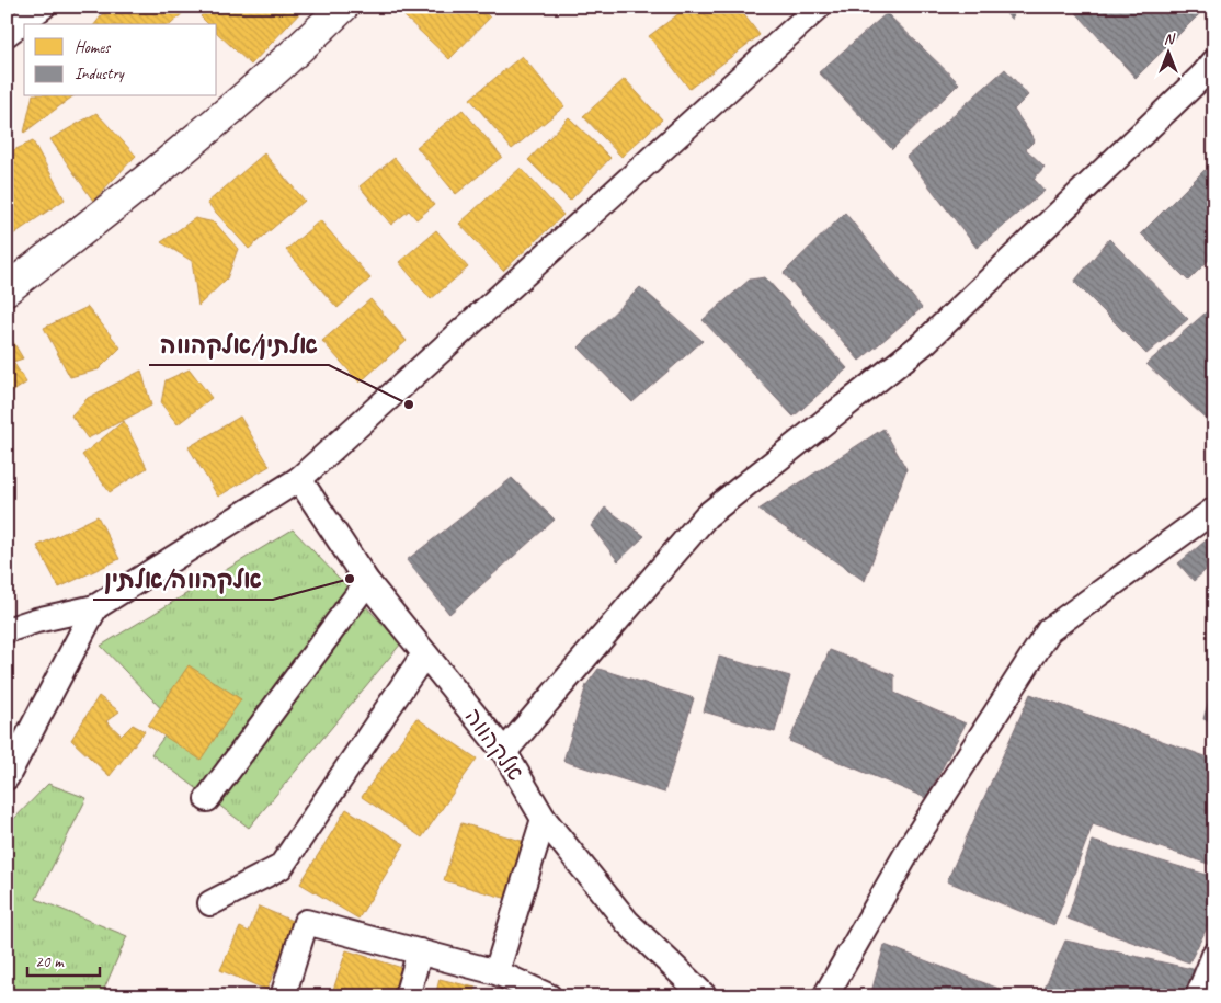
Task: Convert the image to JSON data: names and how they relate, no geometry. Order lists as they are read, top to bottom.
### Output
{
  "streets": {
    "street": ["אלקהווה"]
  },
  "places": ["אלתין/אלקהווה", "אלקהווה/אלתין"],
  "legend": ["Homes", "Industry"],
  "scale_bar": "20 m",
  "north": "top"
}
